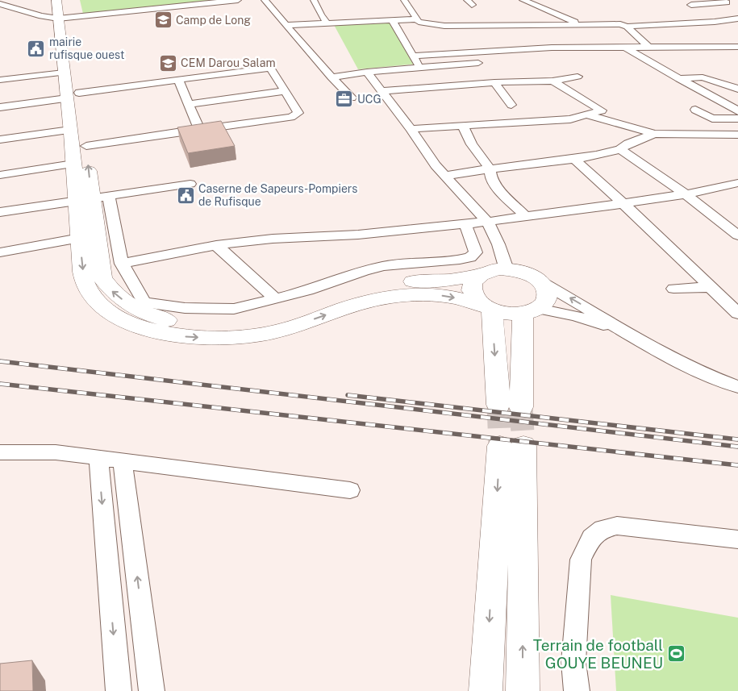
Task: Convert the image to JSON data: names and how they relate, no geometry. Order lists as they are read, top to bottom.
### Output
{
  "places": {
    "school or university": ["Camp de Long", "CEM Darou Salam"],
    "public building": ["mairie rufisque ouest", "Caserne de Sapeurs-Pompiers de Rufisque"],
    "office": ["UCG"],
    "sports": ["Terrain de football GOUYE BEUNEU"]
  }
}
